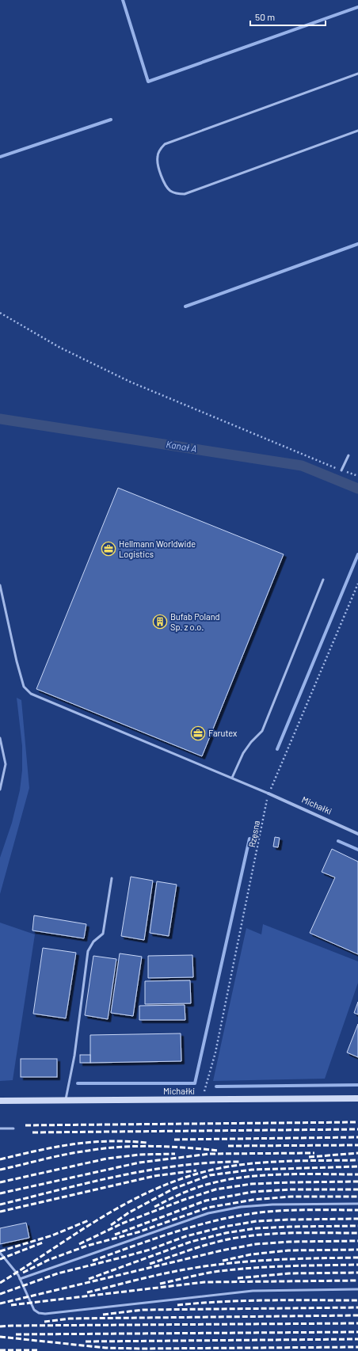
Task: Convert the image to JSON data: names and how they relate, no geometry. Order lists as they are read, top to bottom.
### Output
{
  "streets": {
    "street": ["Michałki"],
    "path": ["Rzęsna"]
  },
  "crossings": [
    ["Michałki", "Rzęsna"]
  ],
  "water": ["Kanał A"],
  "places": {
    "office": ["Hellmann Worldwide Logistics", "Farutex"],
    "building": ["Bufab Poland Sp. z o.o."]
  },
  "scale_bar": "50 m"
}
